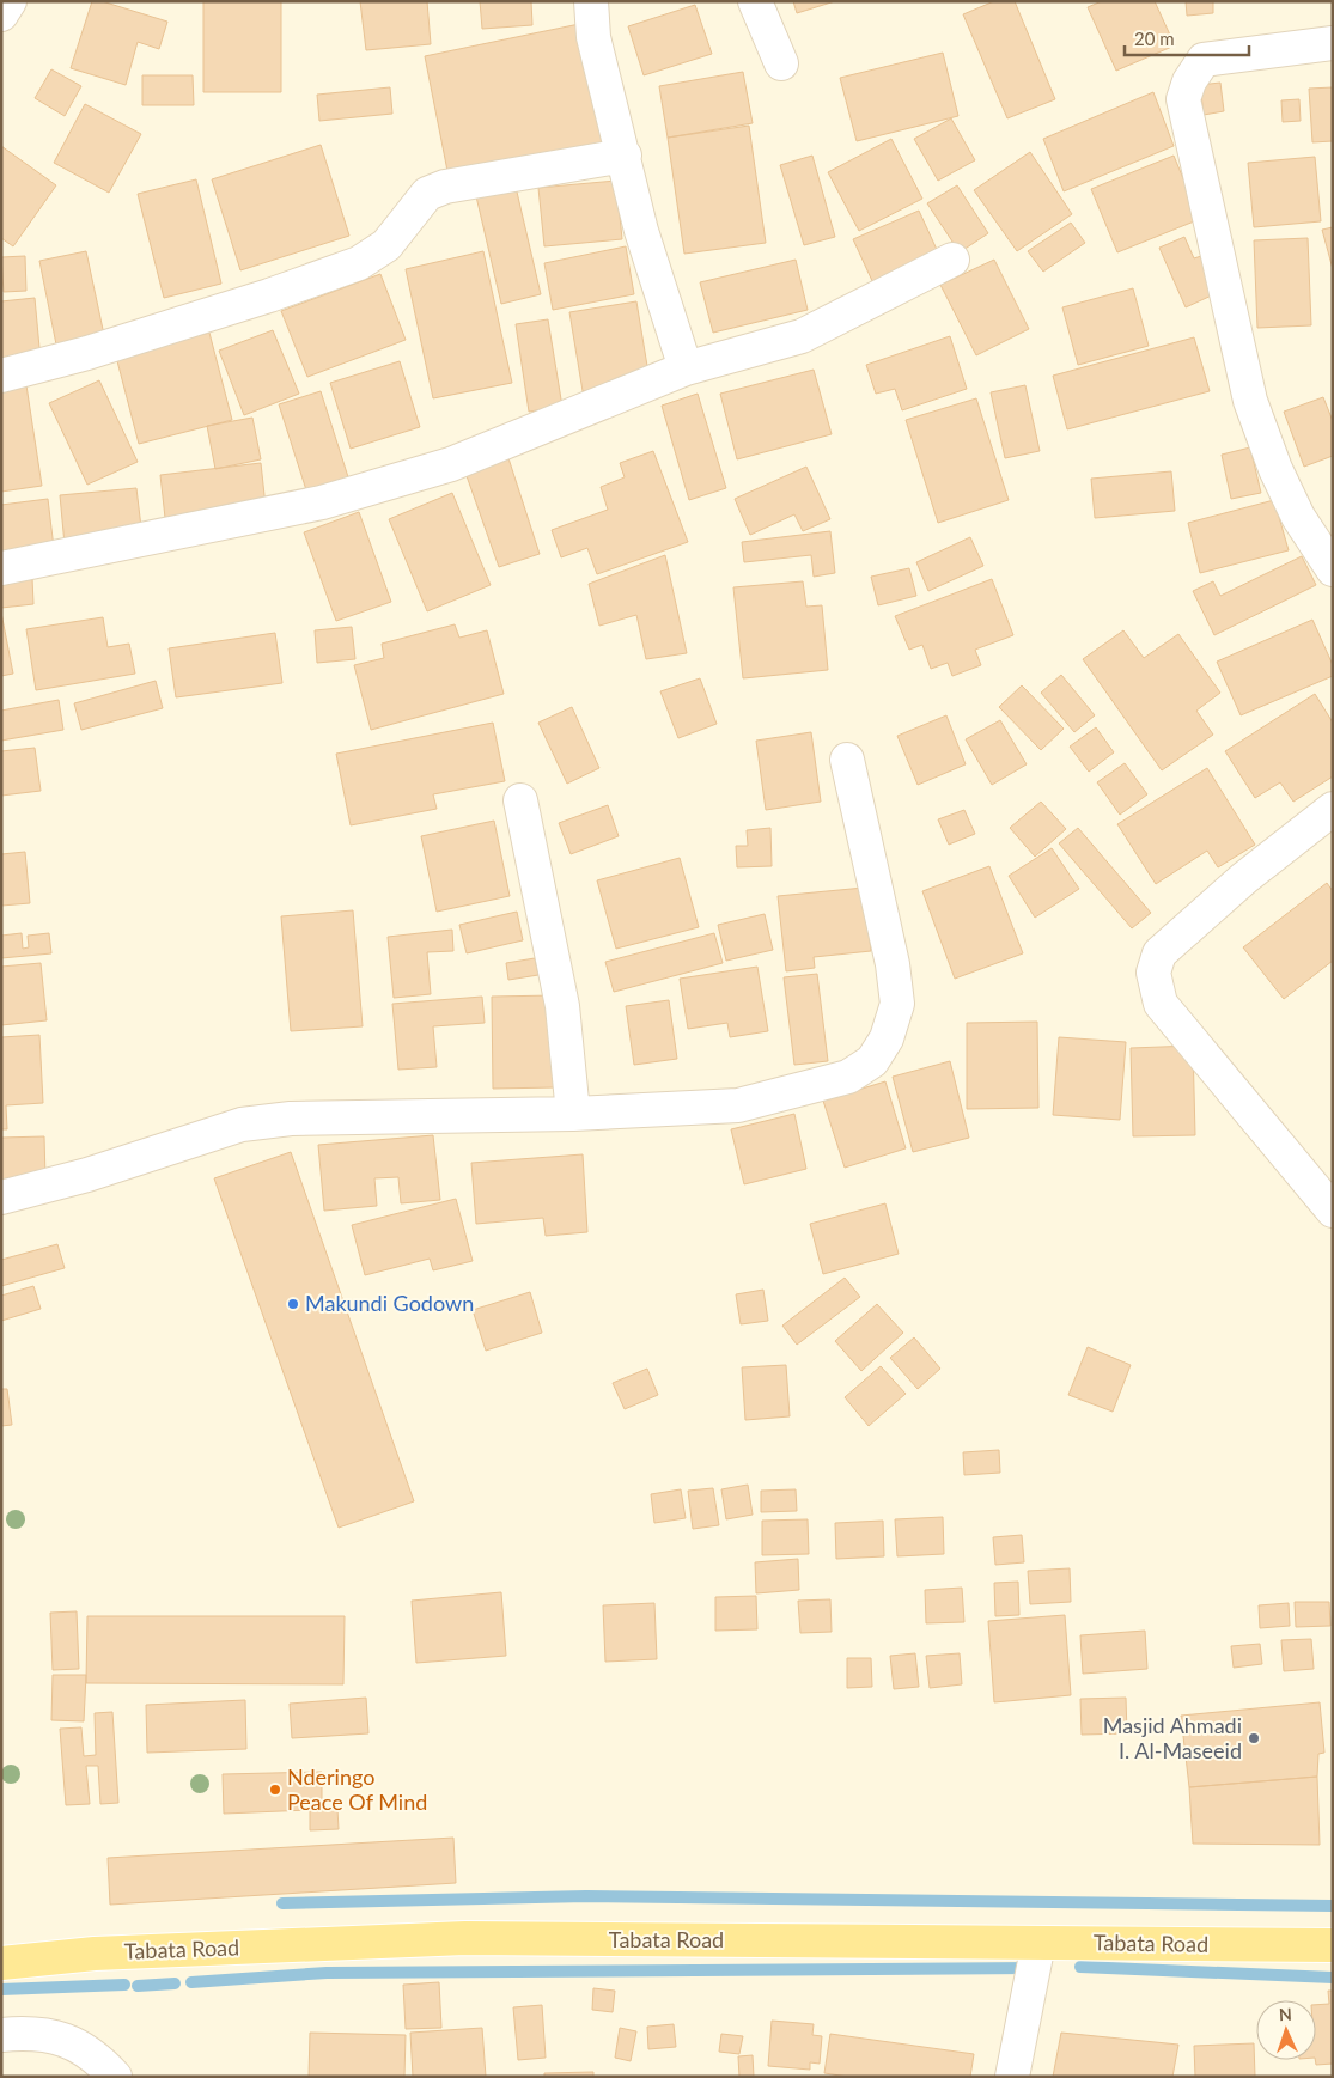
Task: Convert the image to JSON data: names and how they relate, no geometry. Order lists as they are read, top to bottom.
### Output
{
  "streets": {
    "main road": ["Tabata Road"]
  },
  "places": ["Makundi Godown", "Masjid Ahmadi I. Al-Maseeid", "Nderingo Peace Of Mind"],
  "scale_bar": "20 m",
  "north": "top"
}
